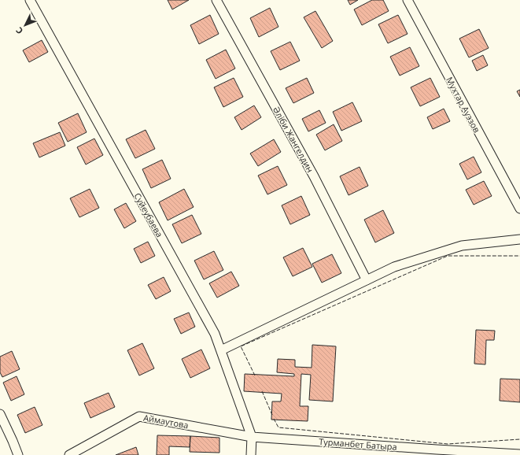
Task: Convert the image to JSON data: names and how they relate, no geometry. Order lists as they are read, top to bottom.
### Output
{
  "streets": {
    "street": [
      "Мухтар Ауэзов",
      "Әліби Жангелдин",
      "Суйеубаева",
      "Аймаутова",
      "Турманбет Батыра"
    ]
  },
  "crossings": [
    ["Суйеубаева", "Аймаутова"],
    ["Суйеубаева", "Турманбет Батыра"],
    ["Аймаутова", "Турманбет Батыра"]
  ],
  "north": "bottom left"
}
